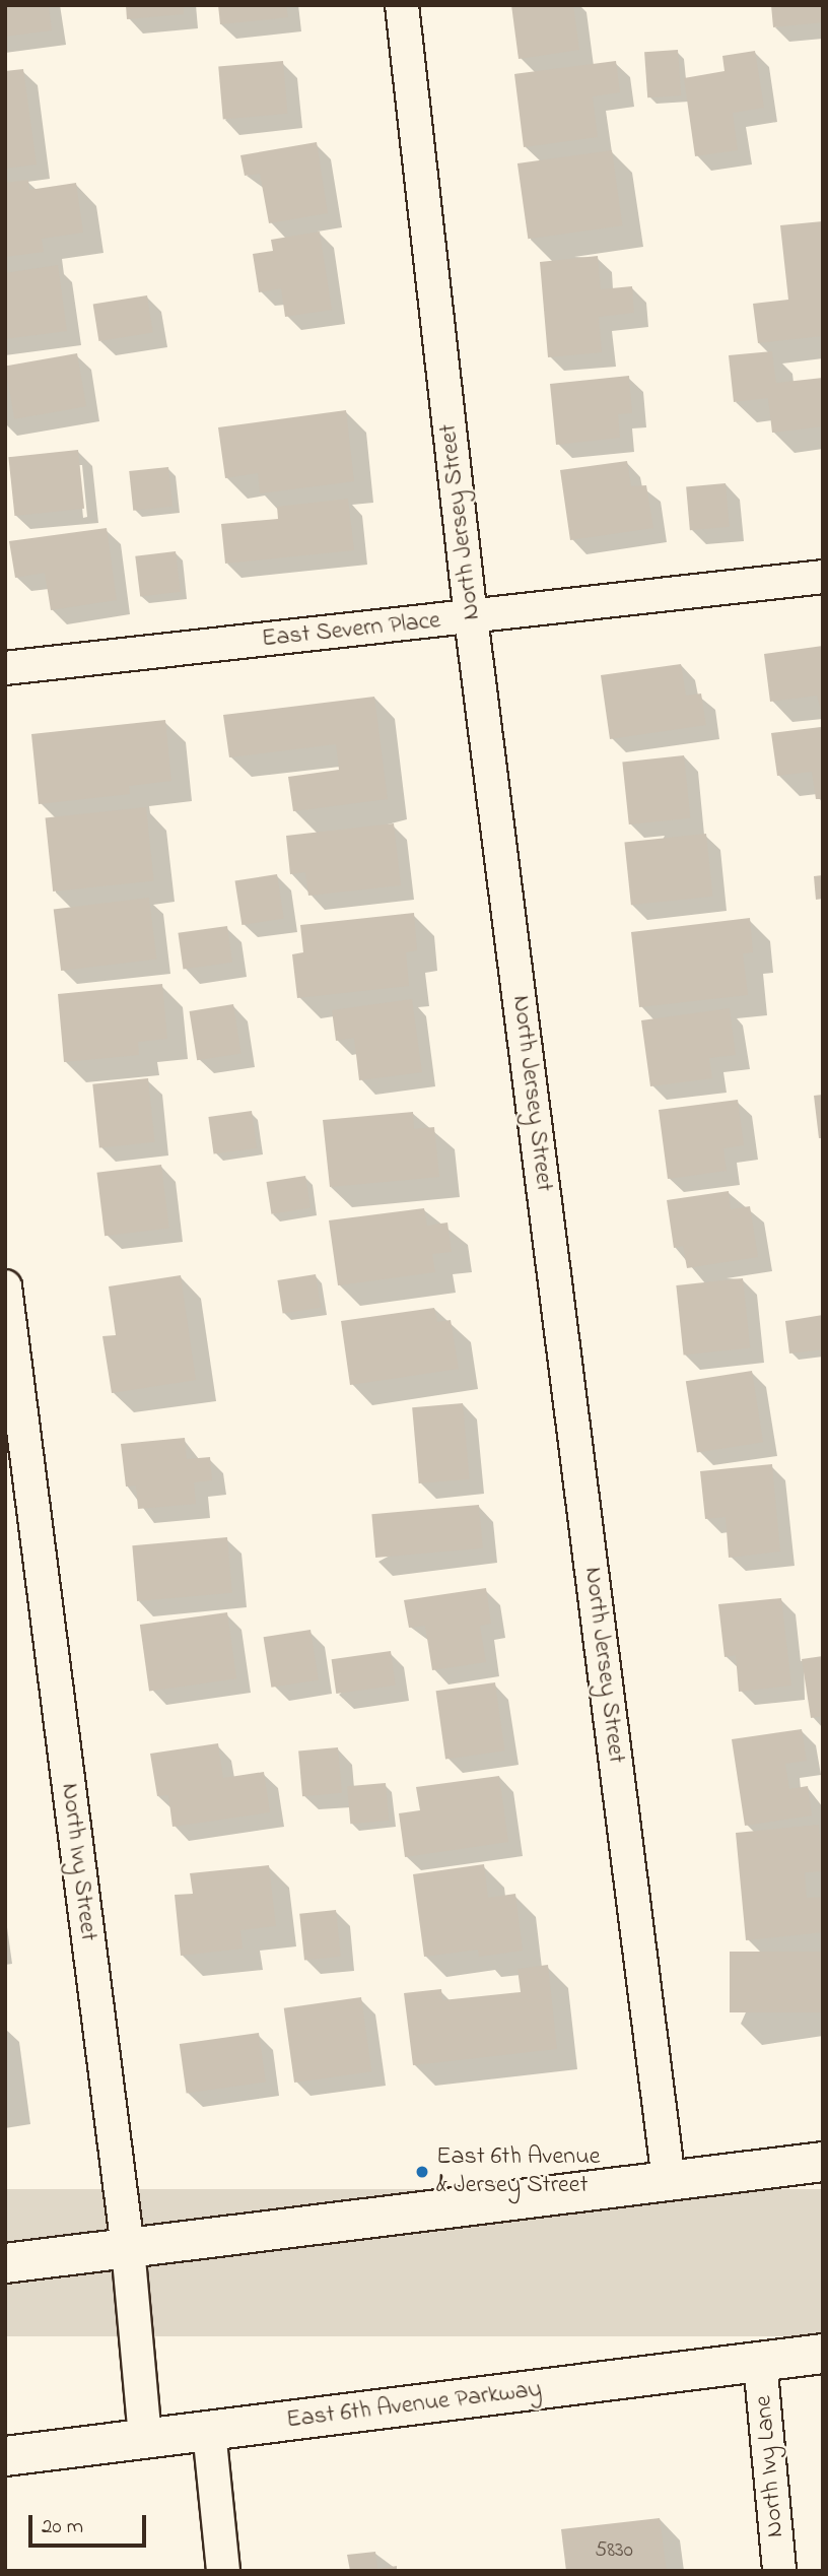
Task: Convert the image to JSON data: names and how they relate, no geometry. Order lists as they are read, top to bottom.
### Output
{
  "streets": {
    "main road": ["East 6th Avenue Parkway"],
    "street": [
      "North Jersey Street",
      "East Severn Place",
      "North Ivy Street",
      "North Ivy Lane"
    ]
  },
  "crossings": [
    ["North Jersey Street", "East Severn Place"],
    ["North Ivy Street", "East 6th Avenue Parkway"],
    ["East 6th Avenue Parkway", "North Ivy Lane"]
  ],
  "places": ["East 6th Avenue & Jersey Street"],
  "house_numbers": ["5830"],
  "scale_bar": "20 m"
}
